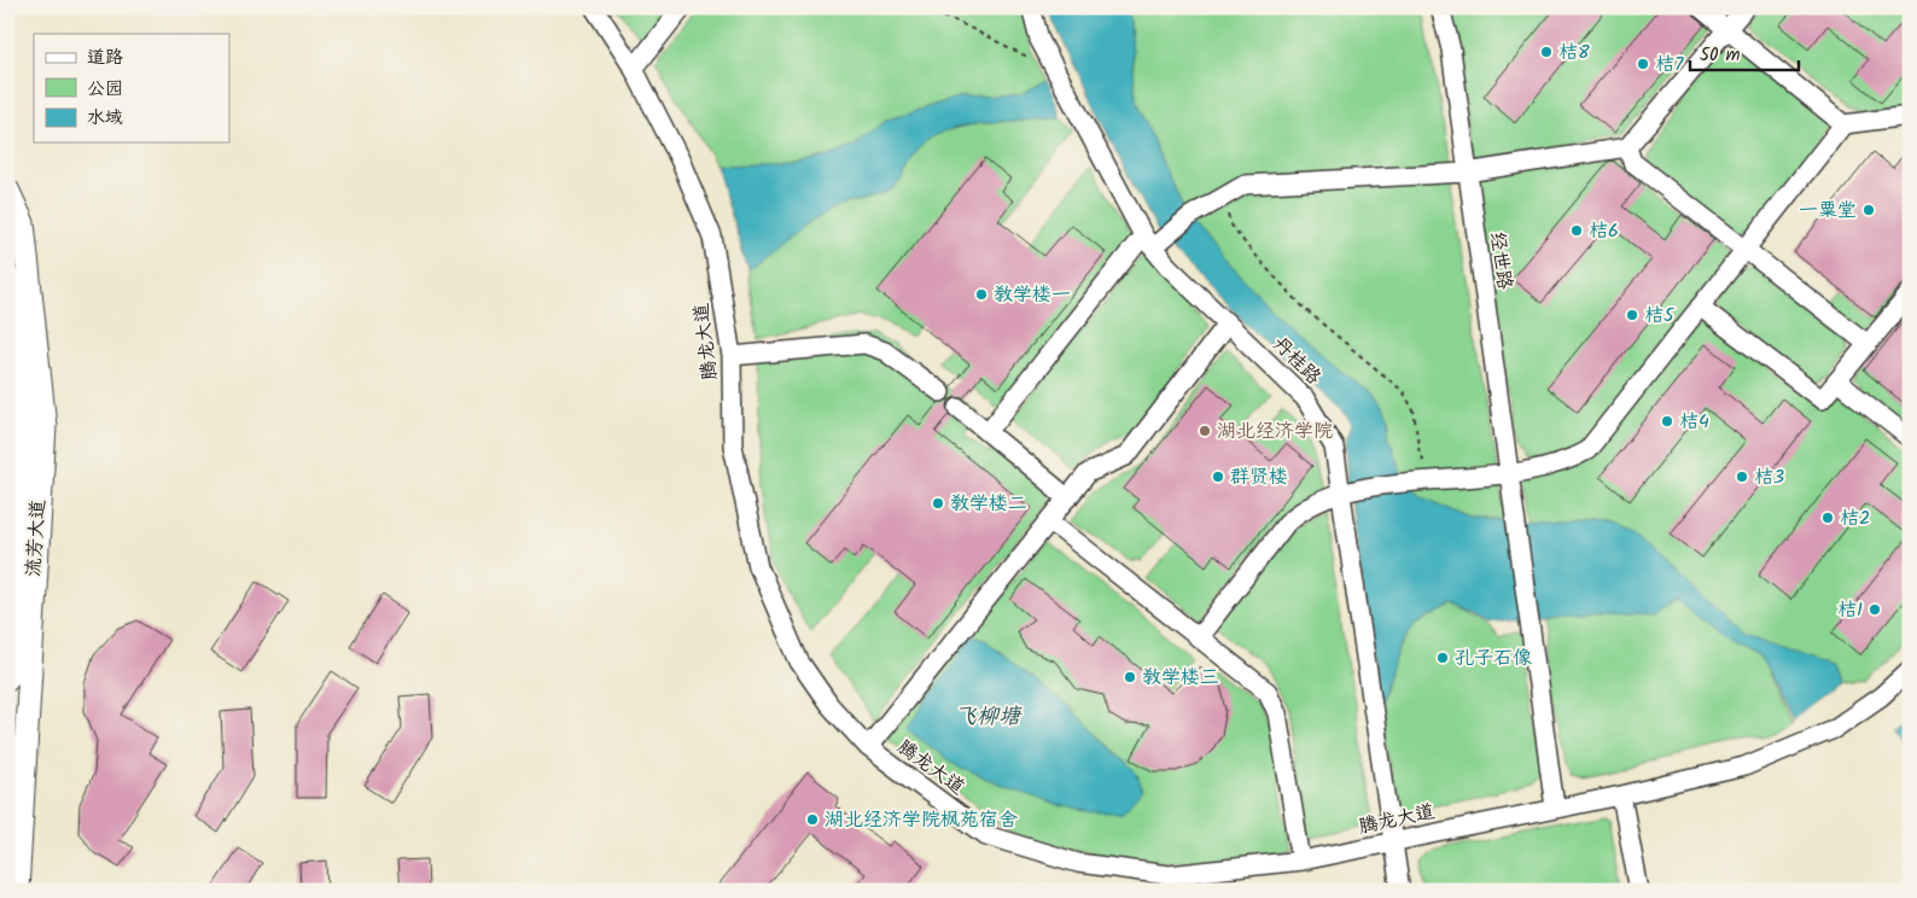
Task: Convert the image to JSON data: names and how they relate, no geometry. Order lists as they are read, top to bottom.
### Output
{
  "streets": {
    "main road": ["流芳大道"],
    "street": ["经世路", "腾龙大道", "丹桂路"]
  },
  "crossings": [
    ["经世路", "腾龙大道"],
    ["腾龙大道", "丹桂路"]
  ],
  "water": ["飞柳塘"],
  "places": [
    "桔8",
    "桔7",
    "一粟堂",
    "桔6",
    "教学楼一",
    "桔5",
    "桔4",
    "湖北经济学院",
    "群贤楼",
    "桔3",
    "教学楼二",
    "桔2",
    "桔1",
    "孔子石像",
    "教学楼三",
    "湖北经济学院枫苑宿舍"
  ],
  "legend": ["道路", "公园", "水域"],
  "scale_bar": "50 m"
}
